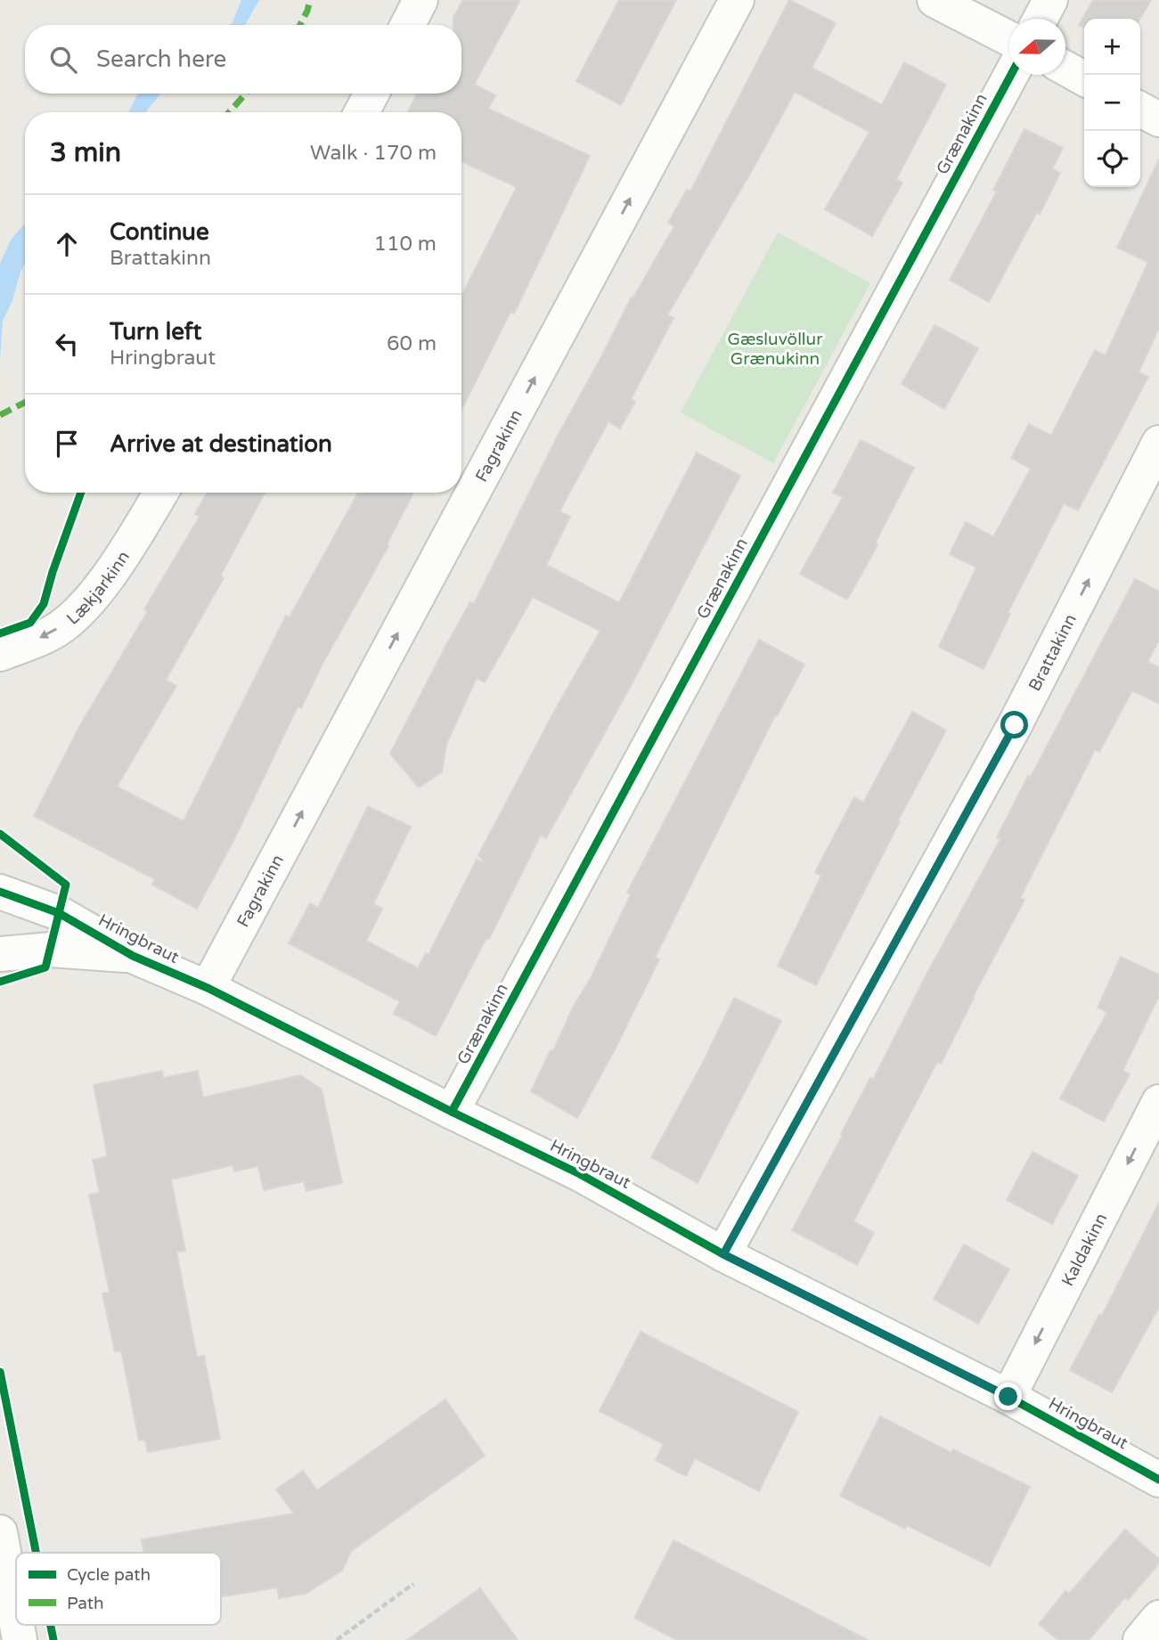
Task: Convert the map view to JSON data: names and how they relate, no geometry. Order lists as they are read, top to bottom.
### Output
{
  "streets": {
    "street": [
      "Grænakinn",
      "Fagrakinn",
      "Lækjarkinn",
      "Brattakinn",
      "Hringbraut",
      "Kaldakinn"
    ]
  },
  "crossings": [
    ["Grænakinn", "Hringbraut"],
    ["Fagrakinn", "Hringbraut"],
    ["Brattakinn", "Hringbraut"],
    ["Hringbraut", "Kaldakinn"]
  ],
  "one_way": [
    "Fagrakinn",
    "Lækjarkinn",
    "Brattakinn",
    "Kaldakinn"
  ],
  "parks": ["Gæsluvöllur Grænukinn"],
  "legend": ["Cycle path", "Path"],
  "north": "left",
  "page": {
    "map_buttons": ["+", "−"],
    "search": "Search here",
    "heading": ["3 min", "Walk · 170 m"],
    "list": [
      ["Continue", "Brattakinn", "110 m"],
      ["Turn left", "Hringbraut", "60 m"],
      "Arrive at destination"
    ]
  }
}
